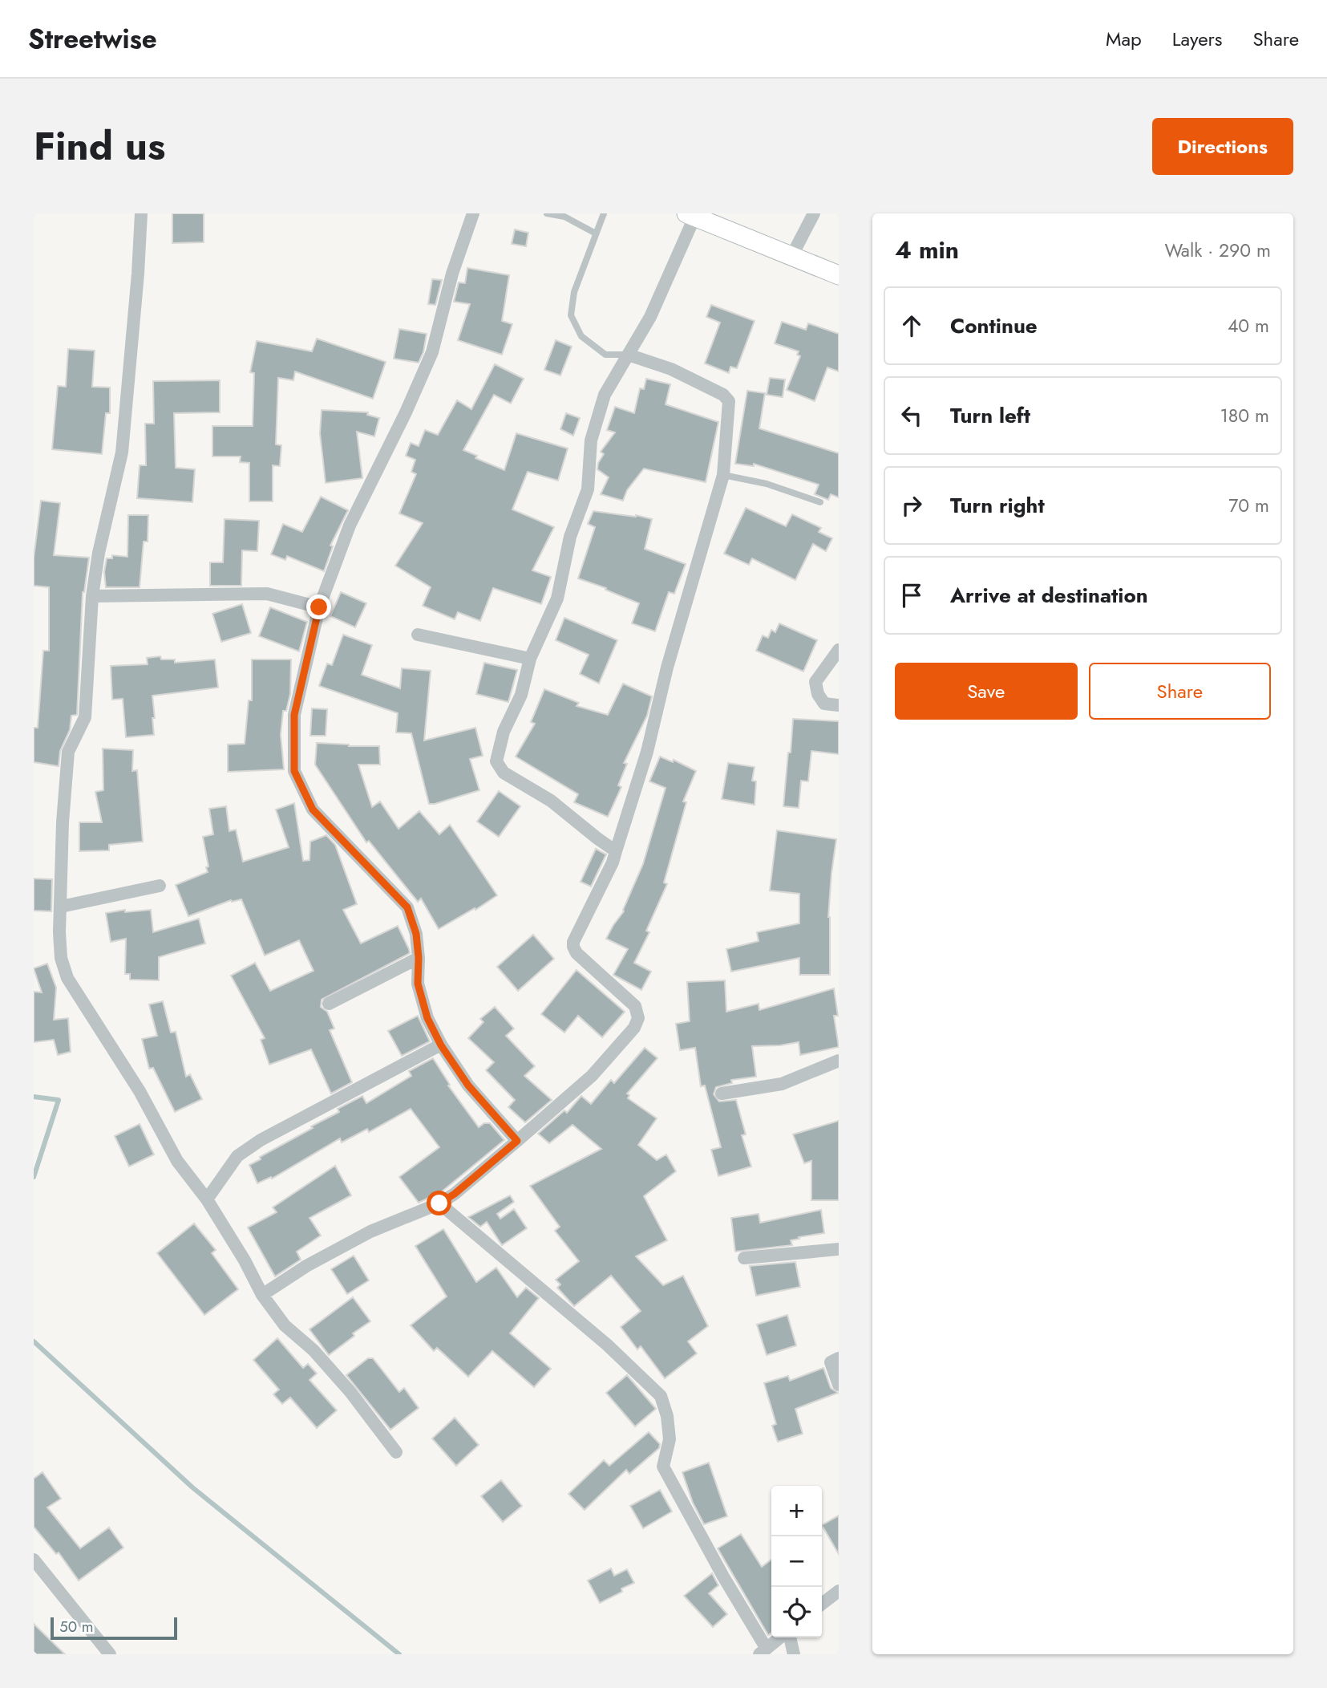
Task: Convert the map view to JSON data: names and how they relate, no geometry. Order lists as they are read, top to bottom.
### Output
{
  "scale_bar": "50 m",
  "page": {
    "header": "Streetwise",
    "nav": ["Map", "Layers", "Share"],
    "title": "Find us",
    "buttons": [
      "Directions",
      ["Save", "Share"]
    ],
    "heading": ["4 min", "Walk · 290 m"],
    "list": [
      ["Continue", "40 m"],
      ["Turn left", "180 m"],
      ["Turn right", "70 m"],
      "Arrive at destination"
    ],
    "map_buttons": ["+", "−"],
    "scale": "50 m"
  }
}
